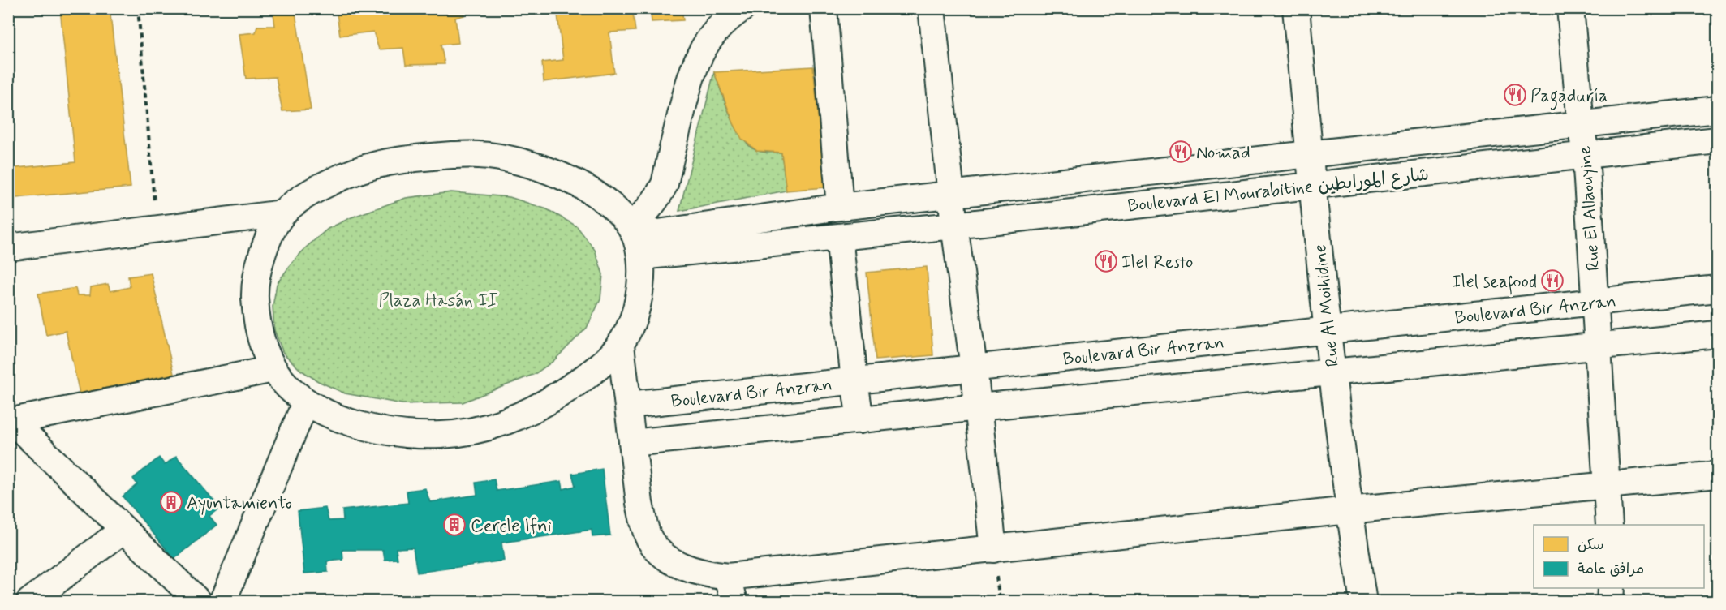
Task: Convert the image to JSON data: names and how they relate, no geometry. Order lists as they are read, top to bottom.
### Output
{
  "streets": {
    "street": [
      "Boulevard El Mourabitine شارع المورابطين",
      "Rue El Allaouyine",
      "Rue Al Moihidine",
      "Boulevard Bir Anzran"
    ]
  },
  "crossings": [
    ["Boulevard El Mourabitine شارع المورابطين", "Rue El Allaouyine"],
    ["Boulevard El Mourabitine شارع المورابطين", "Rue Al Moihidine"],
    ["Rue El Allaouyine", "Boulevard Bir Anzran"],
    ["Rue Al Moihidine", "Boulevard Bir Anzran"]
  ],
  "parks": ["Plaza Hasán II"],
  "places": {
    "restaurant": [
      "Pagaduría",
      "Nomad",
      "Ilel Resto",
      "Ilel seafood"
    ],
    "building": ["Ayuntamiento", "Cercle Ifni"]
  },
  "legend": ["سكن", "مرافق عامة"]
}
